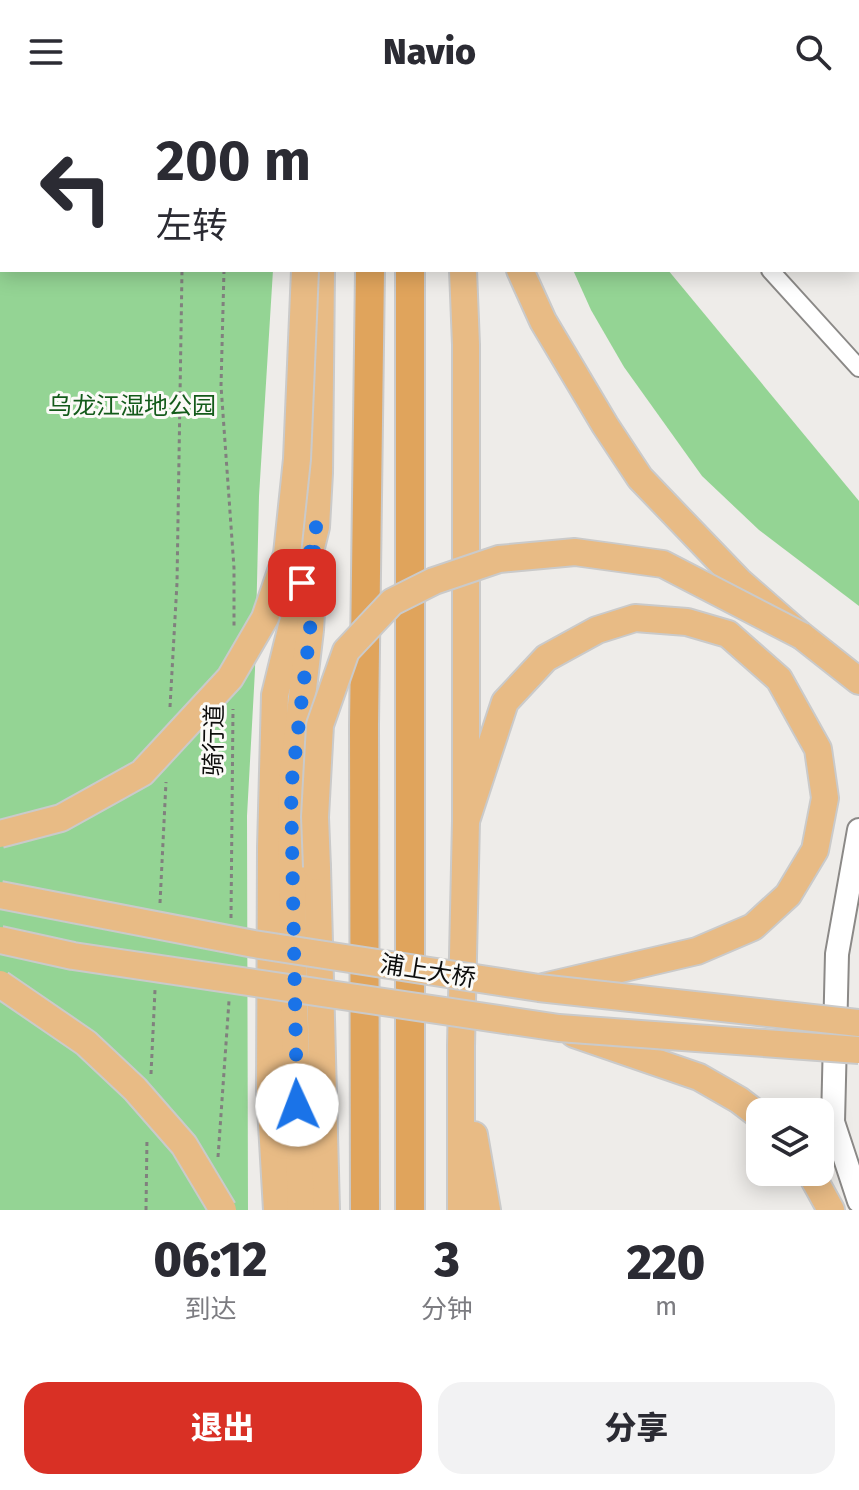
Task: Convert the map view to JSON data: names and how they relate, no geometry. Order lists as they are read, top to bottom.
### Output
{
  "streets": {
    "main road": ["浦上大桥"],
    "path": ["骑行道"]
  },
  "parks": ["乌龙江湿地公园"],
  "page": {
    "header": "Navio",
    "turn": ["200 m", "左转"],
    "eta": [
      "06:12",
      "到达",
      "3",
      "分钟",
      "220",
      "m"
    ],
    "buttons": ["退出", "分享"]
  }
}
